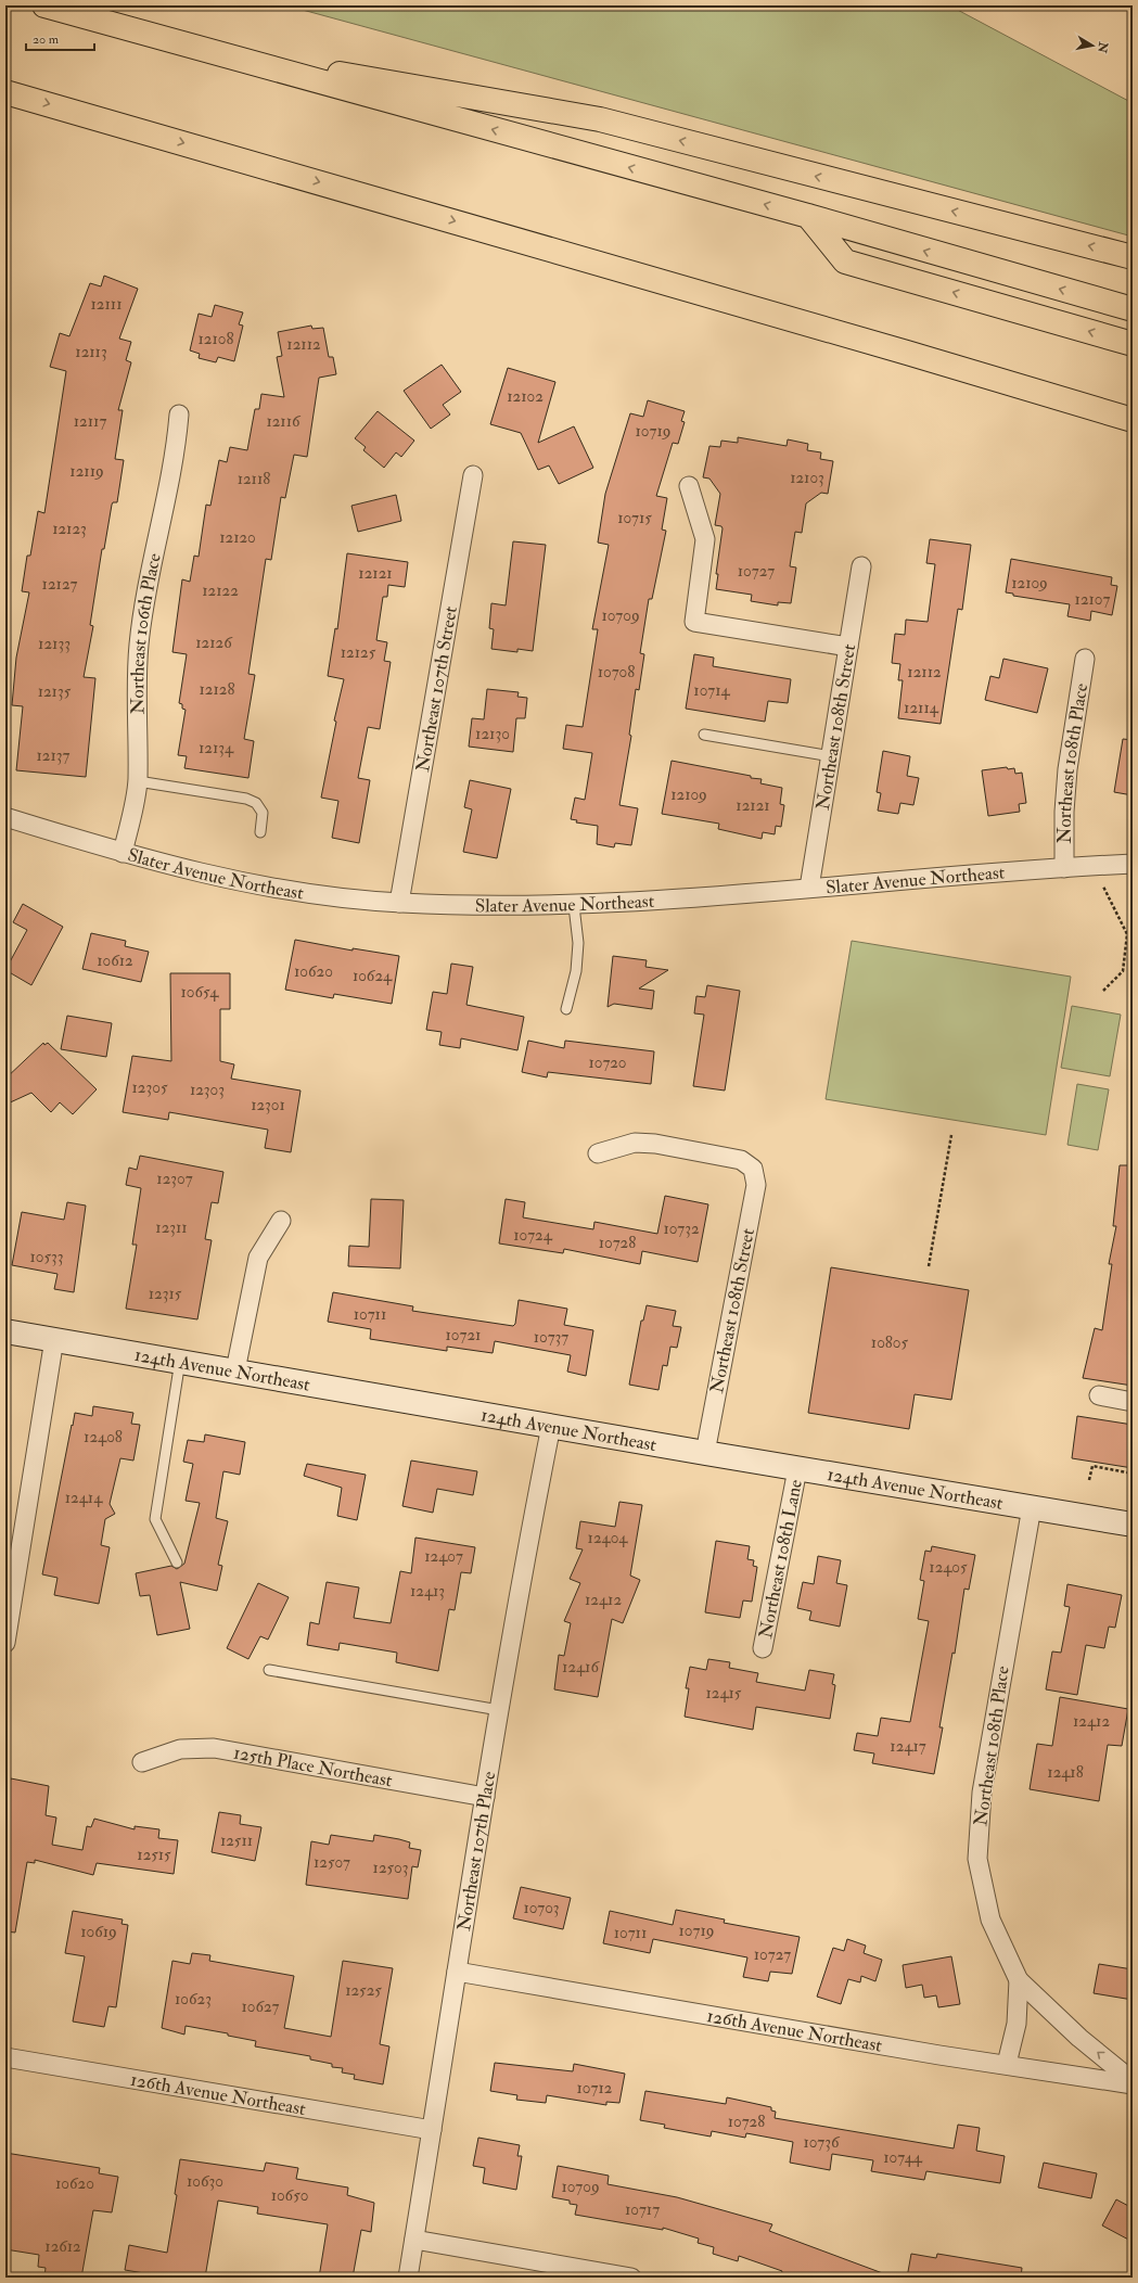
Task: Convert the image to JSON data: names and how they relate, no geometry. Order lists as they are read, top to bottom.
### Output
{
  "streets": {
    "main road": ["124th Avenue Northeast"],
    "street": [
      "Northeast 106th Place",
      "Northeast 107th Street",
      "Northeast 108th Street",
      "Northeast 108th Place",
      "Slater Avenue Northeast",
      "Northeast 108th Lane",
      "125th Place Northeast",
      "Northeast 107th Place",
      "126th Avenue Northeast"
    ]
  },
  "crossings": [
    ["Northeast 106th Place", "Slater Avenue Northeast"],
    ["Northeast 107th Street", "Slater Avenue Northeast"],
    ["Northeast 108th Street", "Slater Avenue Northeast"],
    ["Northeast 108th Street", "124th Avenue Northeast"],
    ["Northeast 108th Place", "Slater Avenue Northeast"],
    ["Northeast 108th Place", "124th Avenue Northeast"],
    ["Northeast 108th Place", "126th Avenue Northeast"],
    ["124th Avenue Northeast", "Northeast 108th Lane"],
    ["124th Avenue Northeast", "Northeast 107th Place"],
    ["125th Place Northeast", "Northeast 107th Place"],
    ["Northeast 107th Place", "126th Avenue Northeast"]
  ],
  "house_numbers": [
    "12111",
    "12108",
    "12112",
    "12113",
    "12102",
    "12117",
    "12116",
    "10719",
    "12119",
    "12103",
    "12118",
    "10715",
    "12123",
    "12120",
    "10727",
    "12121",
    "12109",
    "12127",
    "12122",
    "12107",
    "10709",
    "12126",
    "12133",
    "12125",
    "10708",
    "12112",
    "12128",
    "10714",
    "12135",
    "12114",
    "12130",
    "12134",
    "12137",
    "12109",
    "12121",
    "10612",
    "10620",
    "10624",
    "10654",
    "10720",
    "12305",
    "12303",
    "12301",
    "12307",
    "12311",
    "10732",
    "10724",
    "10728",
    "10533",
    "12315",
    "10711",
    "10721",
    "10737",
    "10805",
    "12408",
    "12414",
    "12404",
    "12407",
    "12405",
    "12413",
    "12412",
    "12416",
    "12415",
    "12412",
    "12417",
    "12418",
    "12511",
    "12515",
    "12507",
    "12503",
    "10703",
    "10719",
    "10619",
    "10711",
    "10727",
    "12525",
    "10623",
    "10627",
    "10712",
    "10728",
    "10736",
    "10744",
    "10630",
    "10620",
    "10709",
    "10650",
    "10717",
    "12612"
  ],
  "scale_bar": "20 m",
  "north": "right"
}
